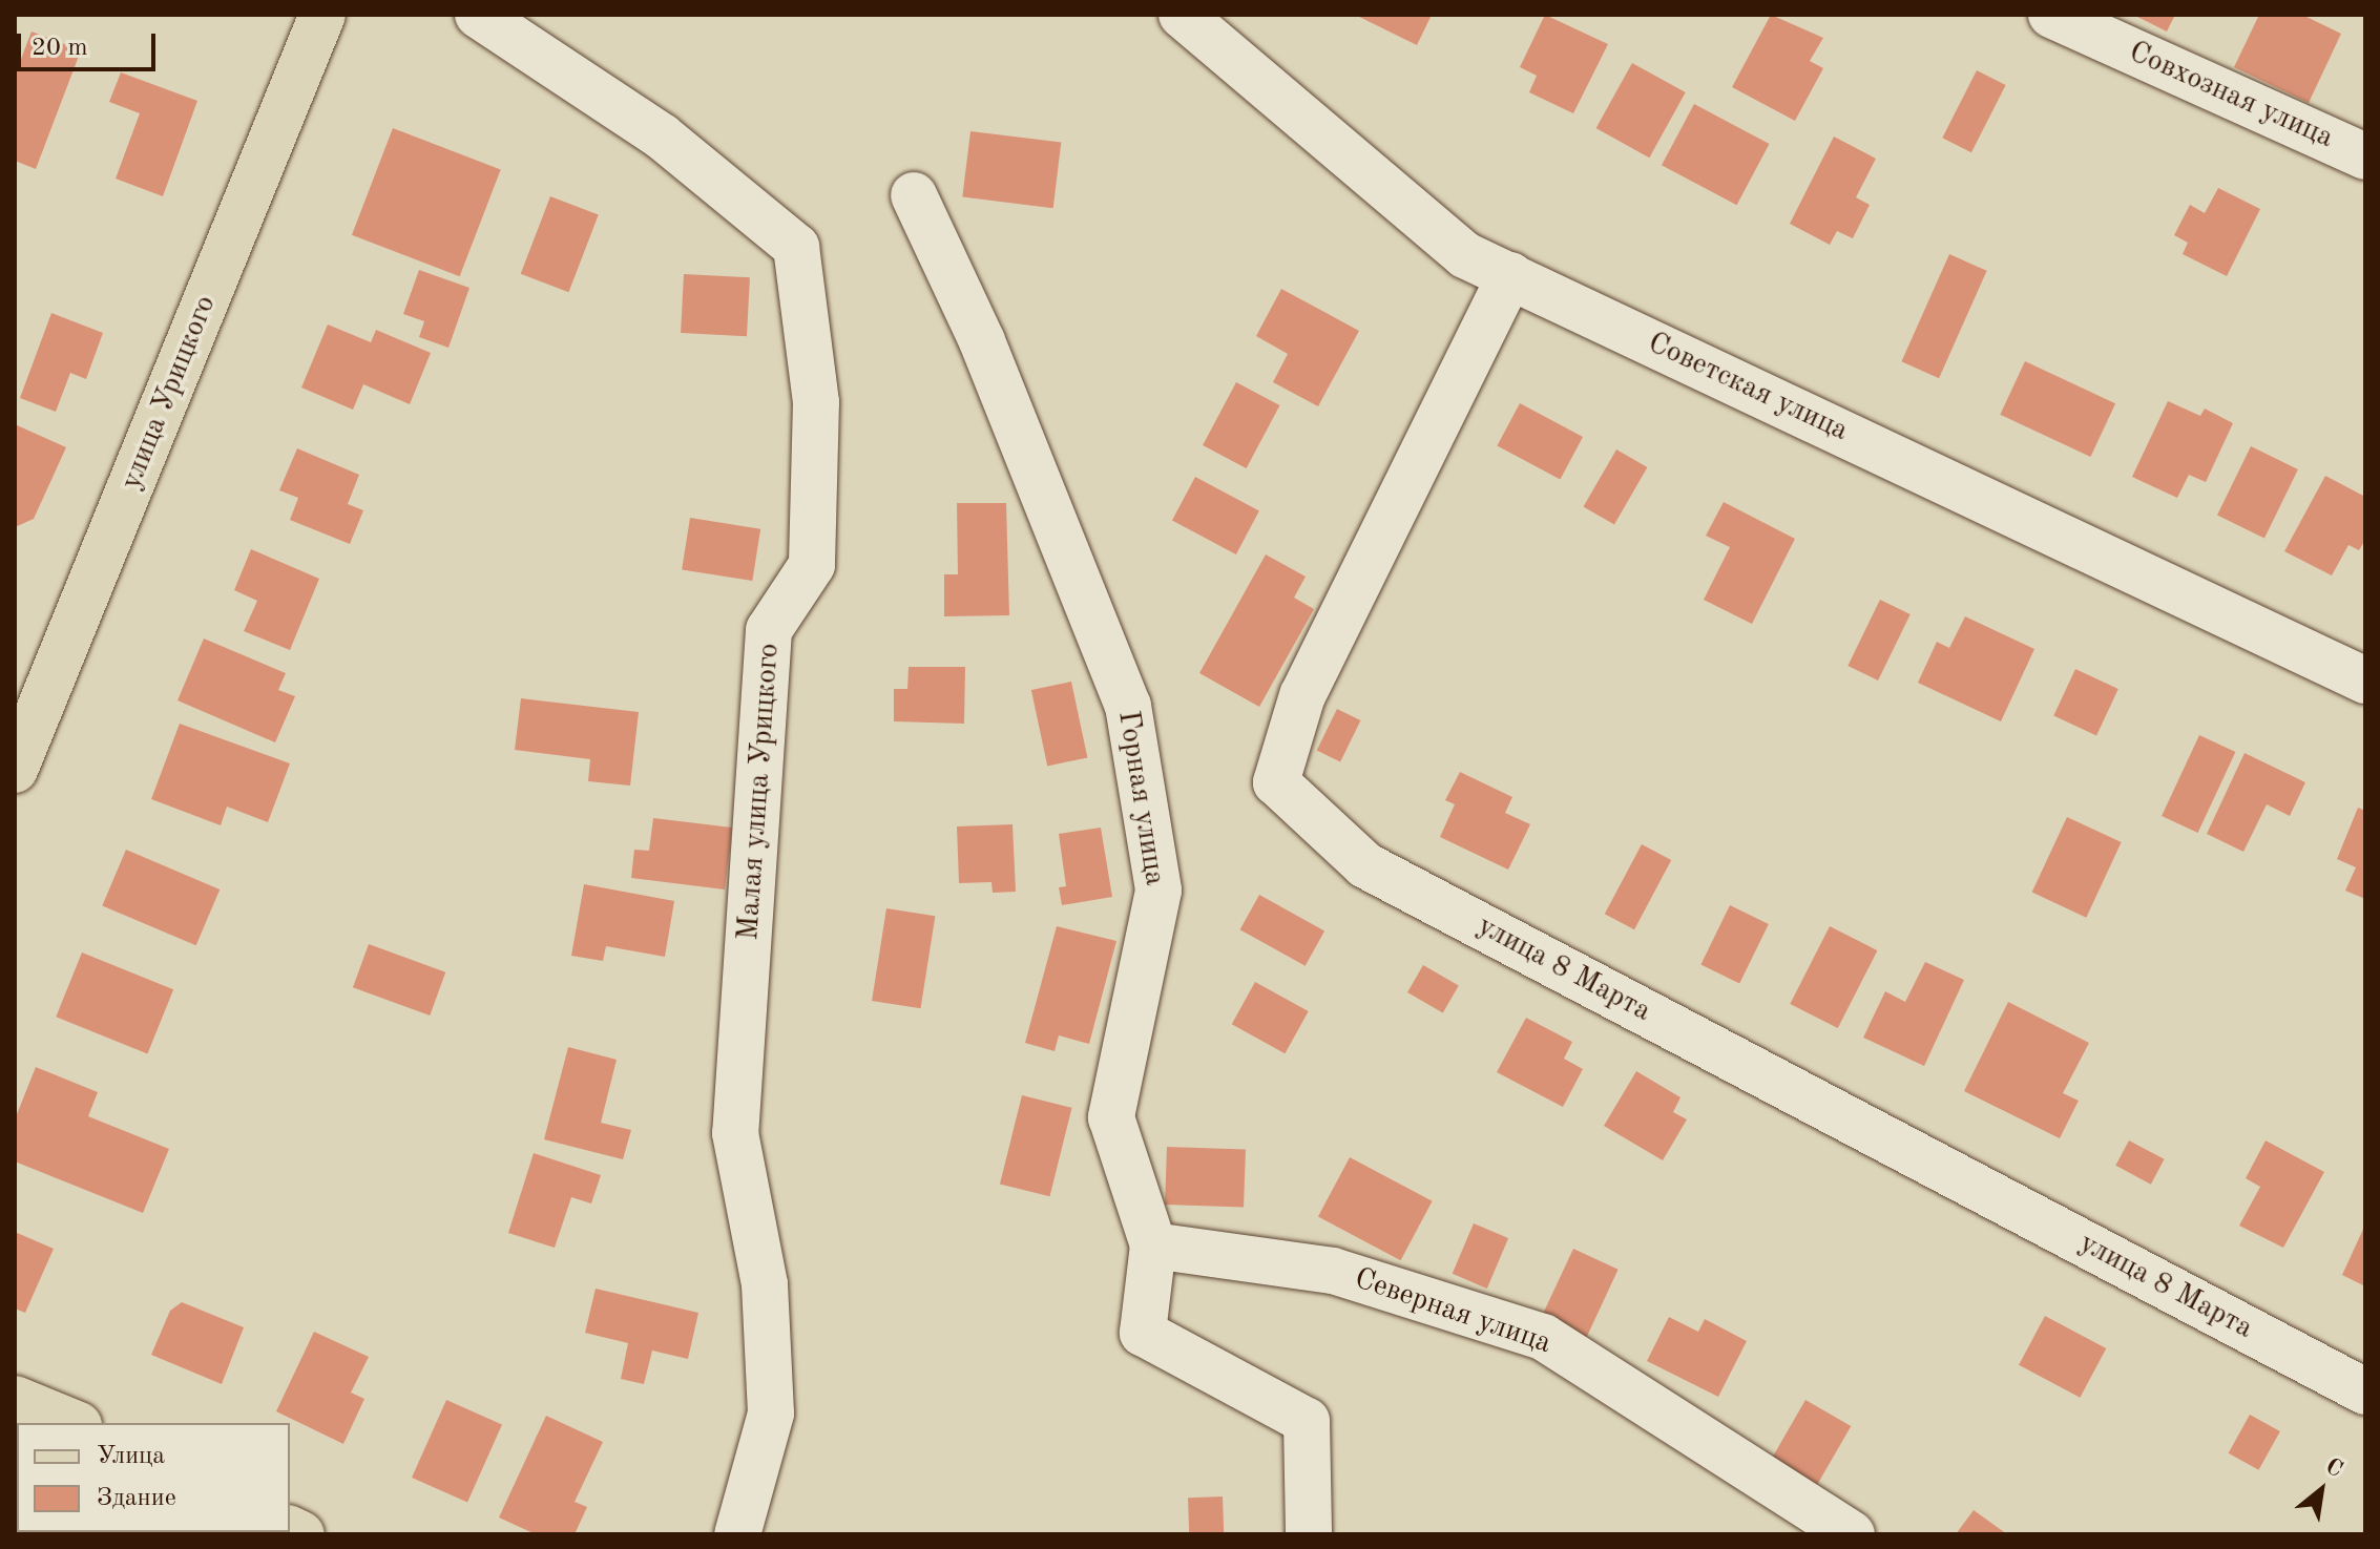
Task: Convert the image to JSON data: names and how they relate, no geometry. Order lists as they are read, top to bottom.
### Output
{
  "streets": {
    "main road": ["улица Урицкого"],
    "street": [
      "Совхозная улица",
      "Советская улица",
      "Малая улица Урицкого",
      "Горная улица",
      "улица 8 Марта",
      "Северная улица"
    ]
  },
  "crossings": [
    ["Советская улица", "улица 8 Марта"],
    ["Горная улица", "Северная улица"]
  ],
  "legend": ["Улица", "Здание"],
  "scale_bar": "20 m",
  "north": "top right"
}
